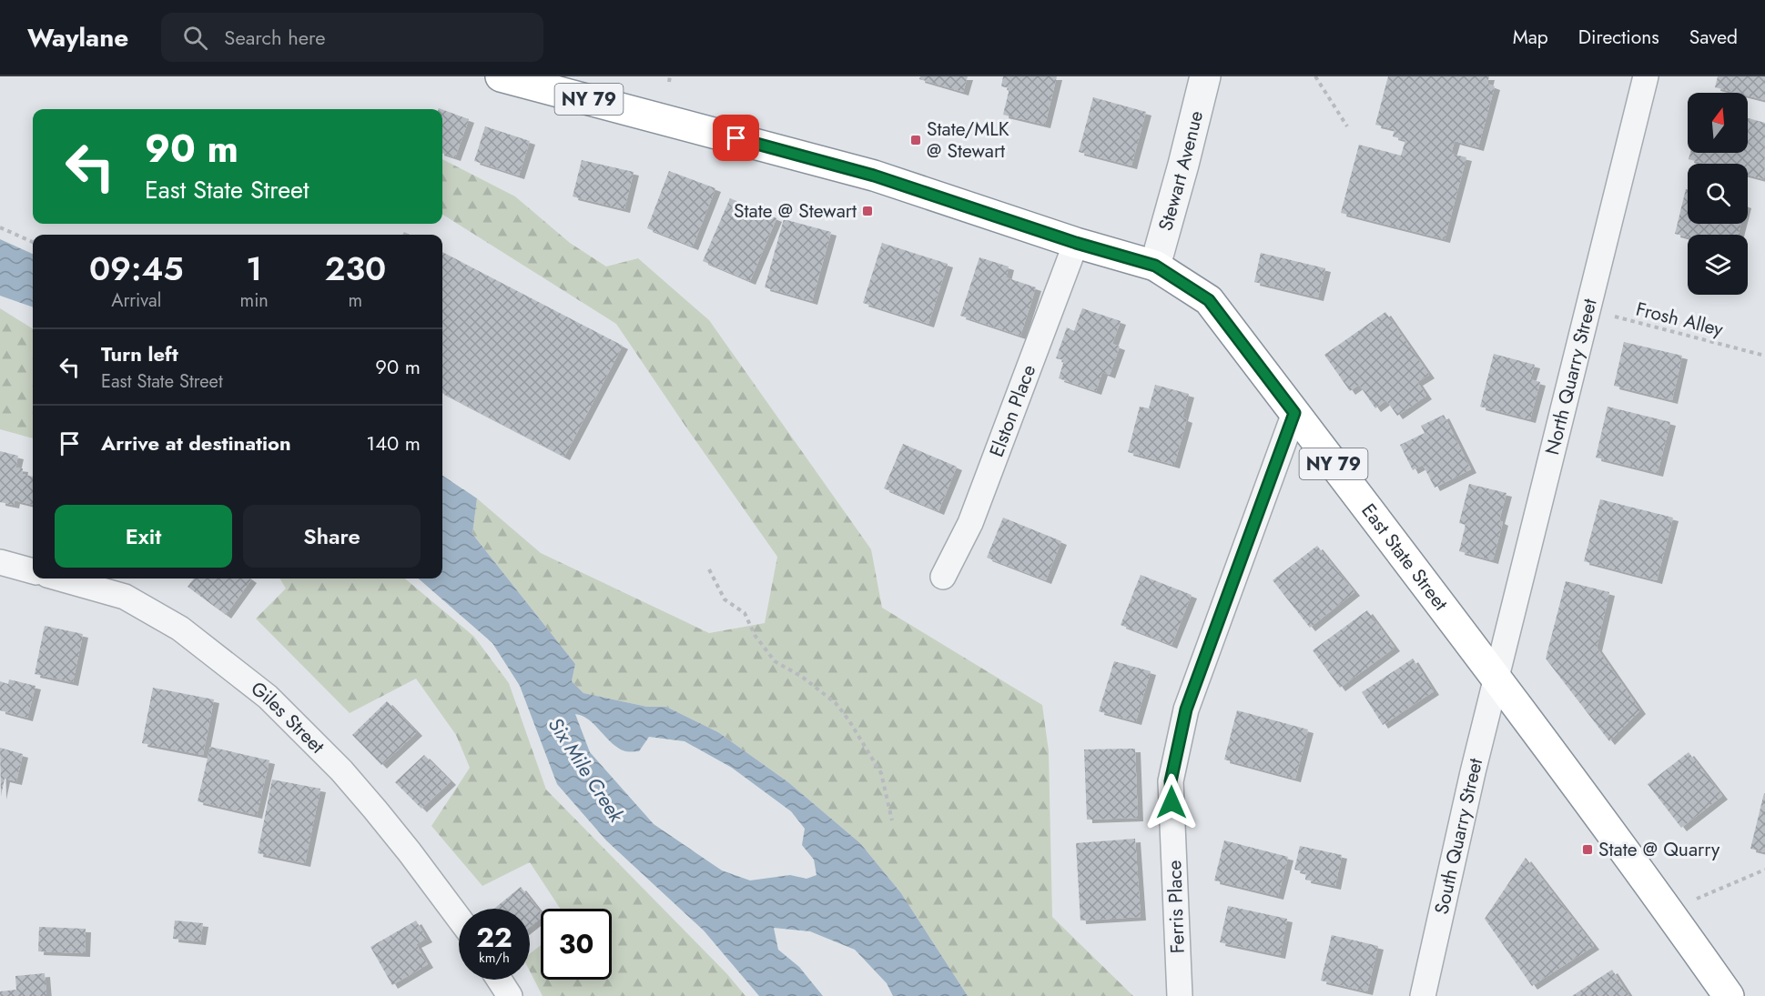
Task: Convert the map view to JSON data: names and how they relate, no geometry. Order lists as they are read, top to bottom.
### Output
{
  "streets": {
    "highway": ["NY 79", "East State Street"],
    "street": [
      "Stewart Avenue",
      "North Quarry Street",
      "Elston Place",
      "Giles Street",
      "South Quarry Street",
      "Ferris Place"
    ],
    "path": ["Frosh Alley"]
  },
  "crossings": [
    ["Stewart Avenue", "East State Street"],
    ["Frosh Alley", "North Quarry Street"],
    ["North Quarry Street", "East State Street"],
    ["North Quarry Street", "South Quarry Street"],
    ["Elston Place", "East State Street"],
    ["East State Street", "South Quarry Street"],
    ["East State Street", "Ferris Place"]
  ],
  "water": ["Six Mile Creek"],
  "places": {
    "transit": ["State/MLK @ Stewart", "State @ Stewart", "State @ Quarry"]
  },
  "north": "top",
  "page": {
    "header": "Waylane",
    "search": "Search here",
    "nav": ["Map", "Directions", "Saved"],
    "turn": ["90 m", "East State Street"],
    "eta": [
      "09:45",
      "Arrival",
      "1",
      "min",
      "230",
      "m"
    ],
    "list": [
      {
        "name": "Turn left",
        "note": "East State Street",
        "value": "90 m"
      },
      {
        "name": "Arrive at destination",
        "value": "140 m"
      }
    ],
    "buttons": ["Exit", "Share"],
    "speed": "22 km/h",
    "limit": "30"
  }
}
